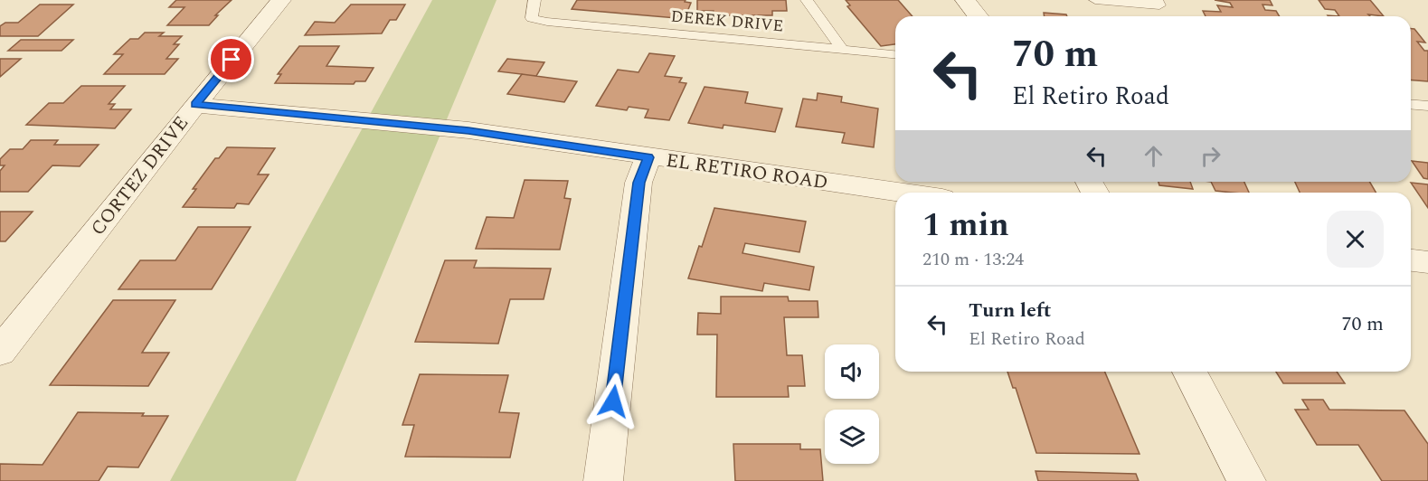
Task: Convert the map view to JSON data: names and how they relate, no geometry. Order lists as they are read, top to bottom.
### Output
{
  "streets": {
    "street": ["EL RETIRO ROAD", "CORTEZ DRIVE"],
    "lane": ["DEREK DRIVE"]
  },
  "crossings": [
    ["EL RETIRO ROAD", "CORTEZ DRIVE"]
  ],
  "page": {
    "turn": ["70 m", "El Retiro Road"],
    "heading": ["1 min", "210 m · 13:24"],
    "list": [
      {
        "name": "Turn left",
        "note": "El Retiro Road",
        "value": "70 m"
      }
    ]
  }
}
